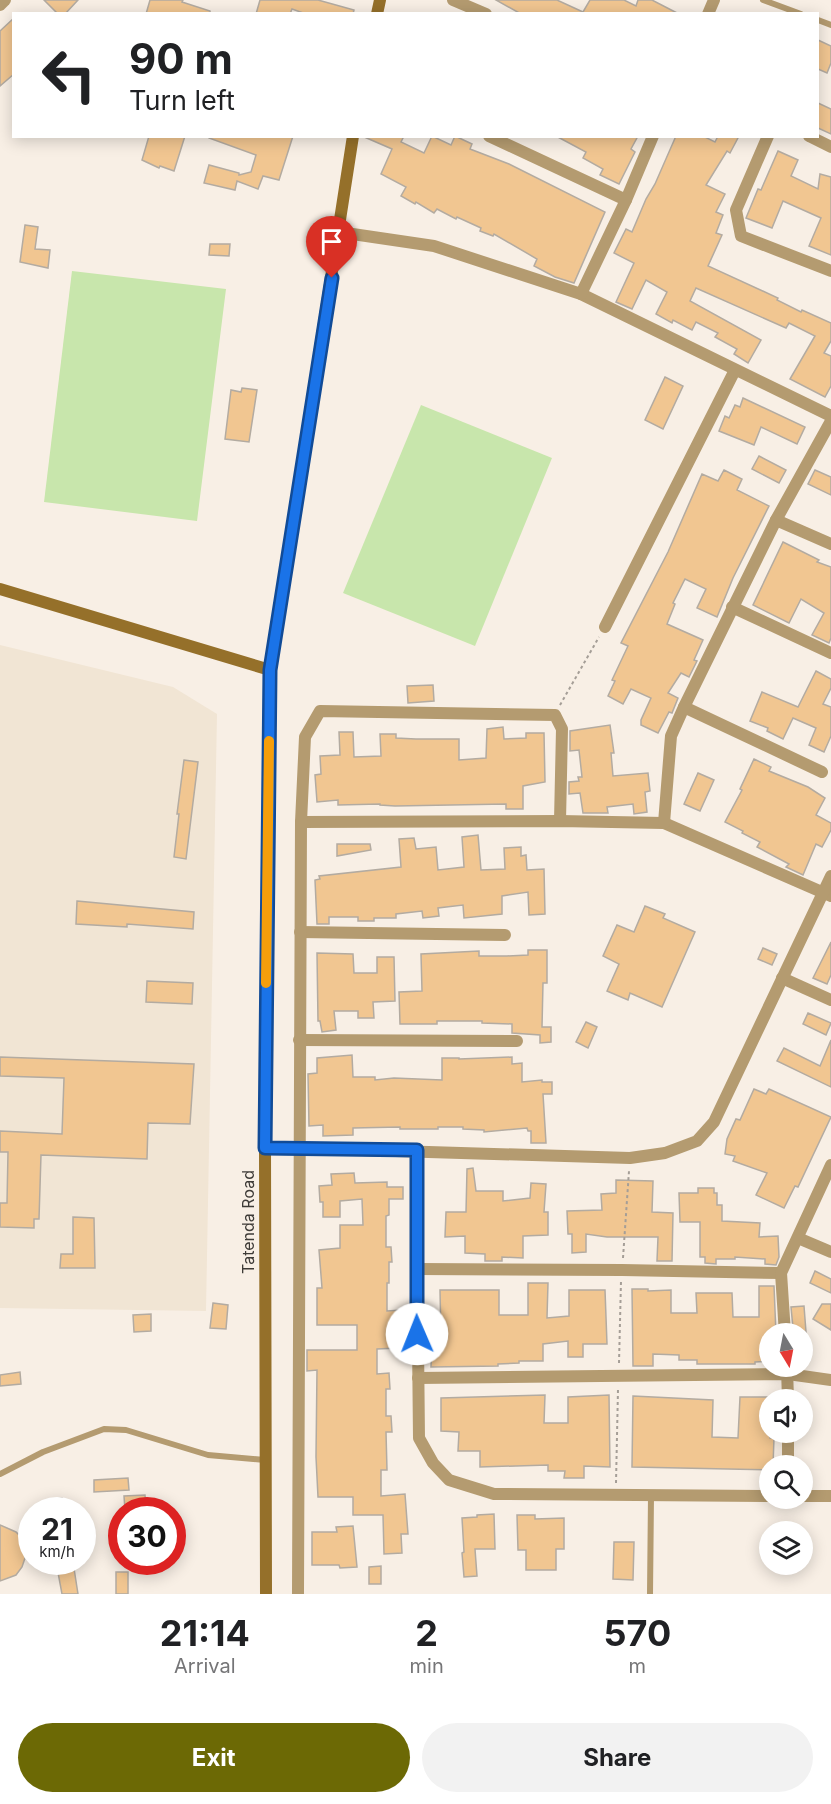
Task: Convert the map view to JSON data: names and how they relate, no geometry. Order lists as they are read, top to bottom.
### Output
{
  "streets": {
    "street": ["Tatenda Road"]
  },
  "north": "bottom",
  "page": {
    "turn": ["90 m", "Turn left"],
    "speed": "21 km/h",
    "limit": "30",
    "eta": [
      "21:14",
      "Arrival",
      "2",
      "min",
      "570",
      "m"
    ],
    "buttons": ["Exit", "Share"]
  }
}
